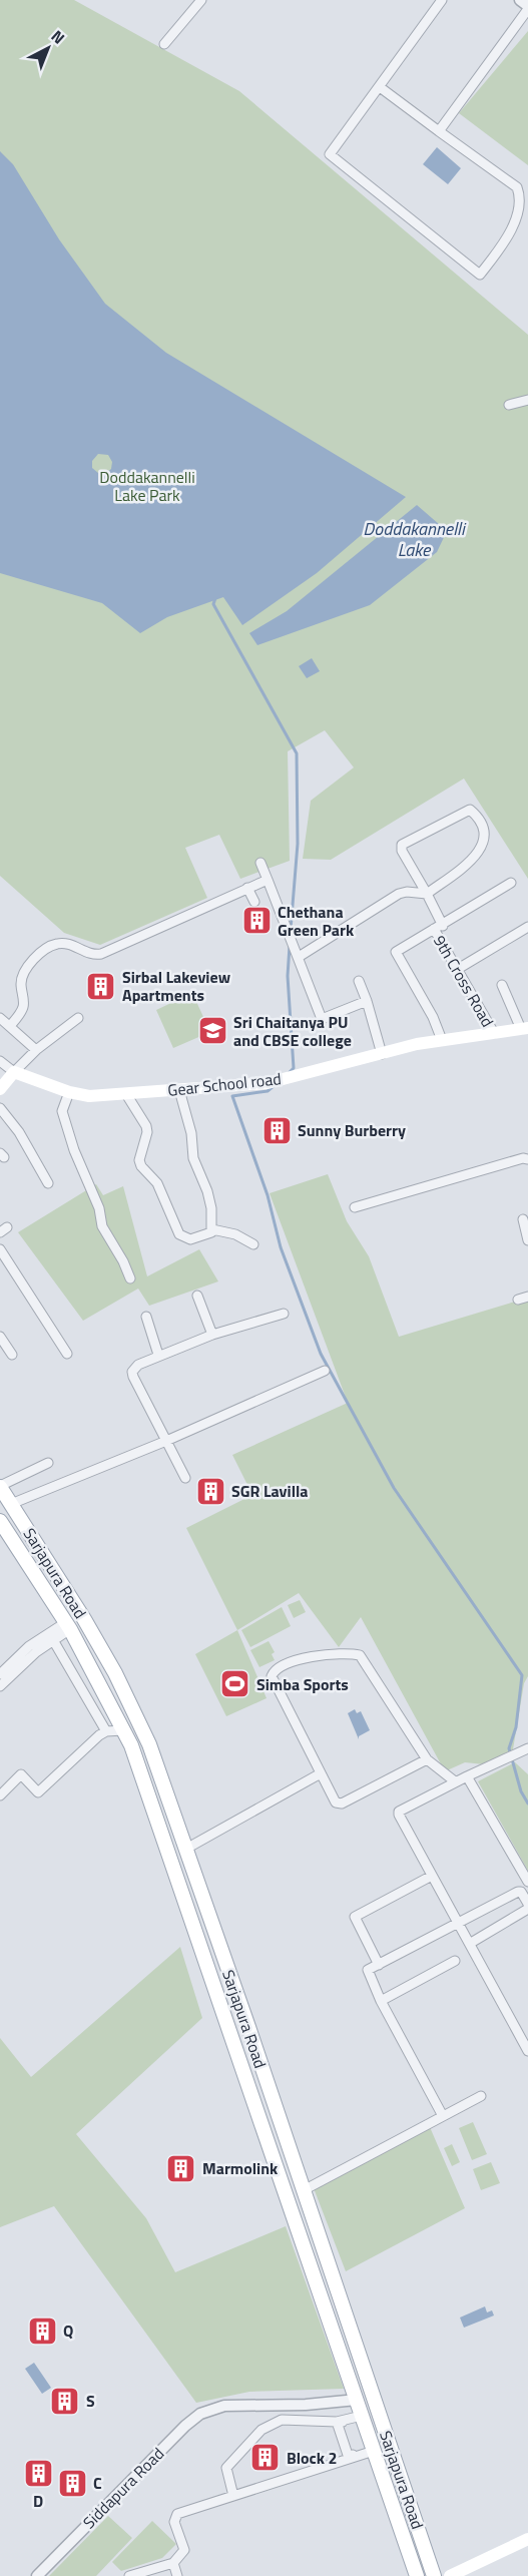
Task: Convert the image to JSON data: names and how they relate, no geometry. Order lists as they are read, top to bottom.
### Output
{
  "streets": {
    "main road": ["Gear School road", "Sarjapura Road"],
    "street": ["9th Cross Road", "Siddapura Road"]
  },
  "crossings": [
    ["9th Cross Road", "Gear School road"],
    ["Sarjapura Road", "Siddapura Road"]
  ],
  "water": ["Doddakannelli Lake"],
  "parks": ["Doddakannelli Lake Park"],
  "places": {
    "building": [
      "Chethana Green Park",
      "Sirbal Lakeview Apartments",
      "Sunny Burberry",
      "SGR Lavilla",
      "Marmolink",
      "Q",
      "S",
      "Block 2",
      "D",
      "C"
    ],
    "school or university": ["Sri Chaitanya PU and CBSE college"],
    "sports": ["Simba Sports"]
  },
  "north": "top right"
}
